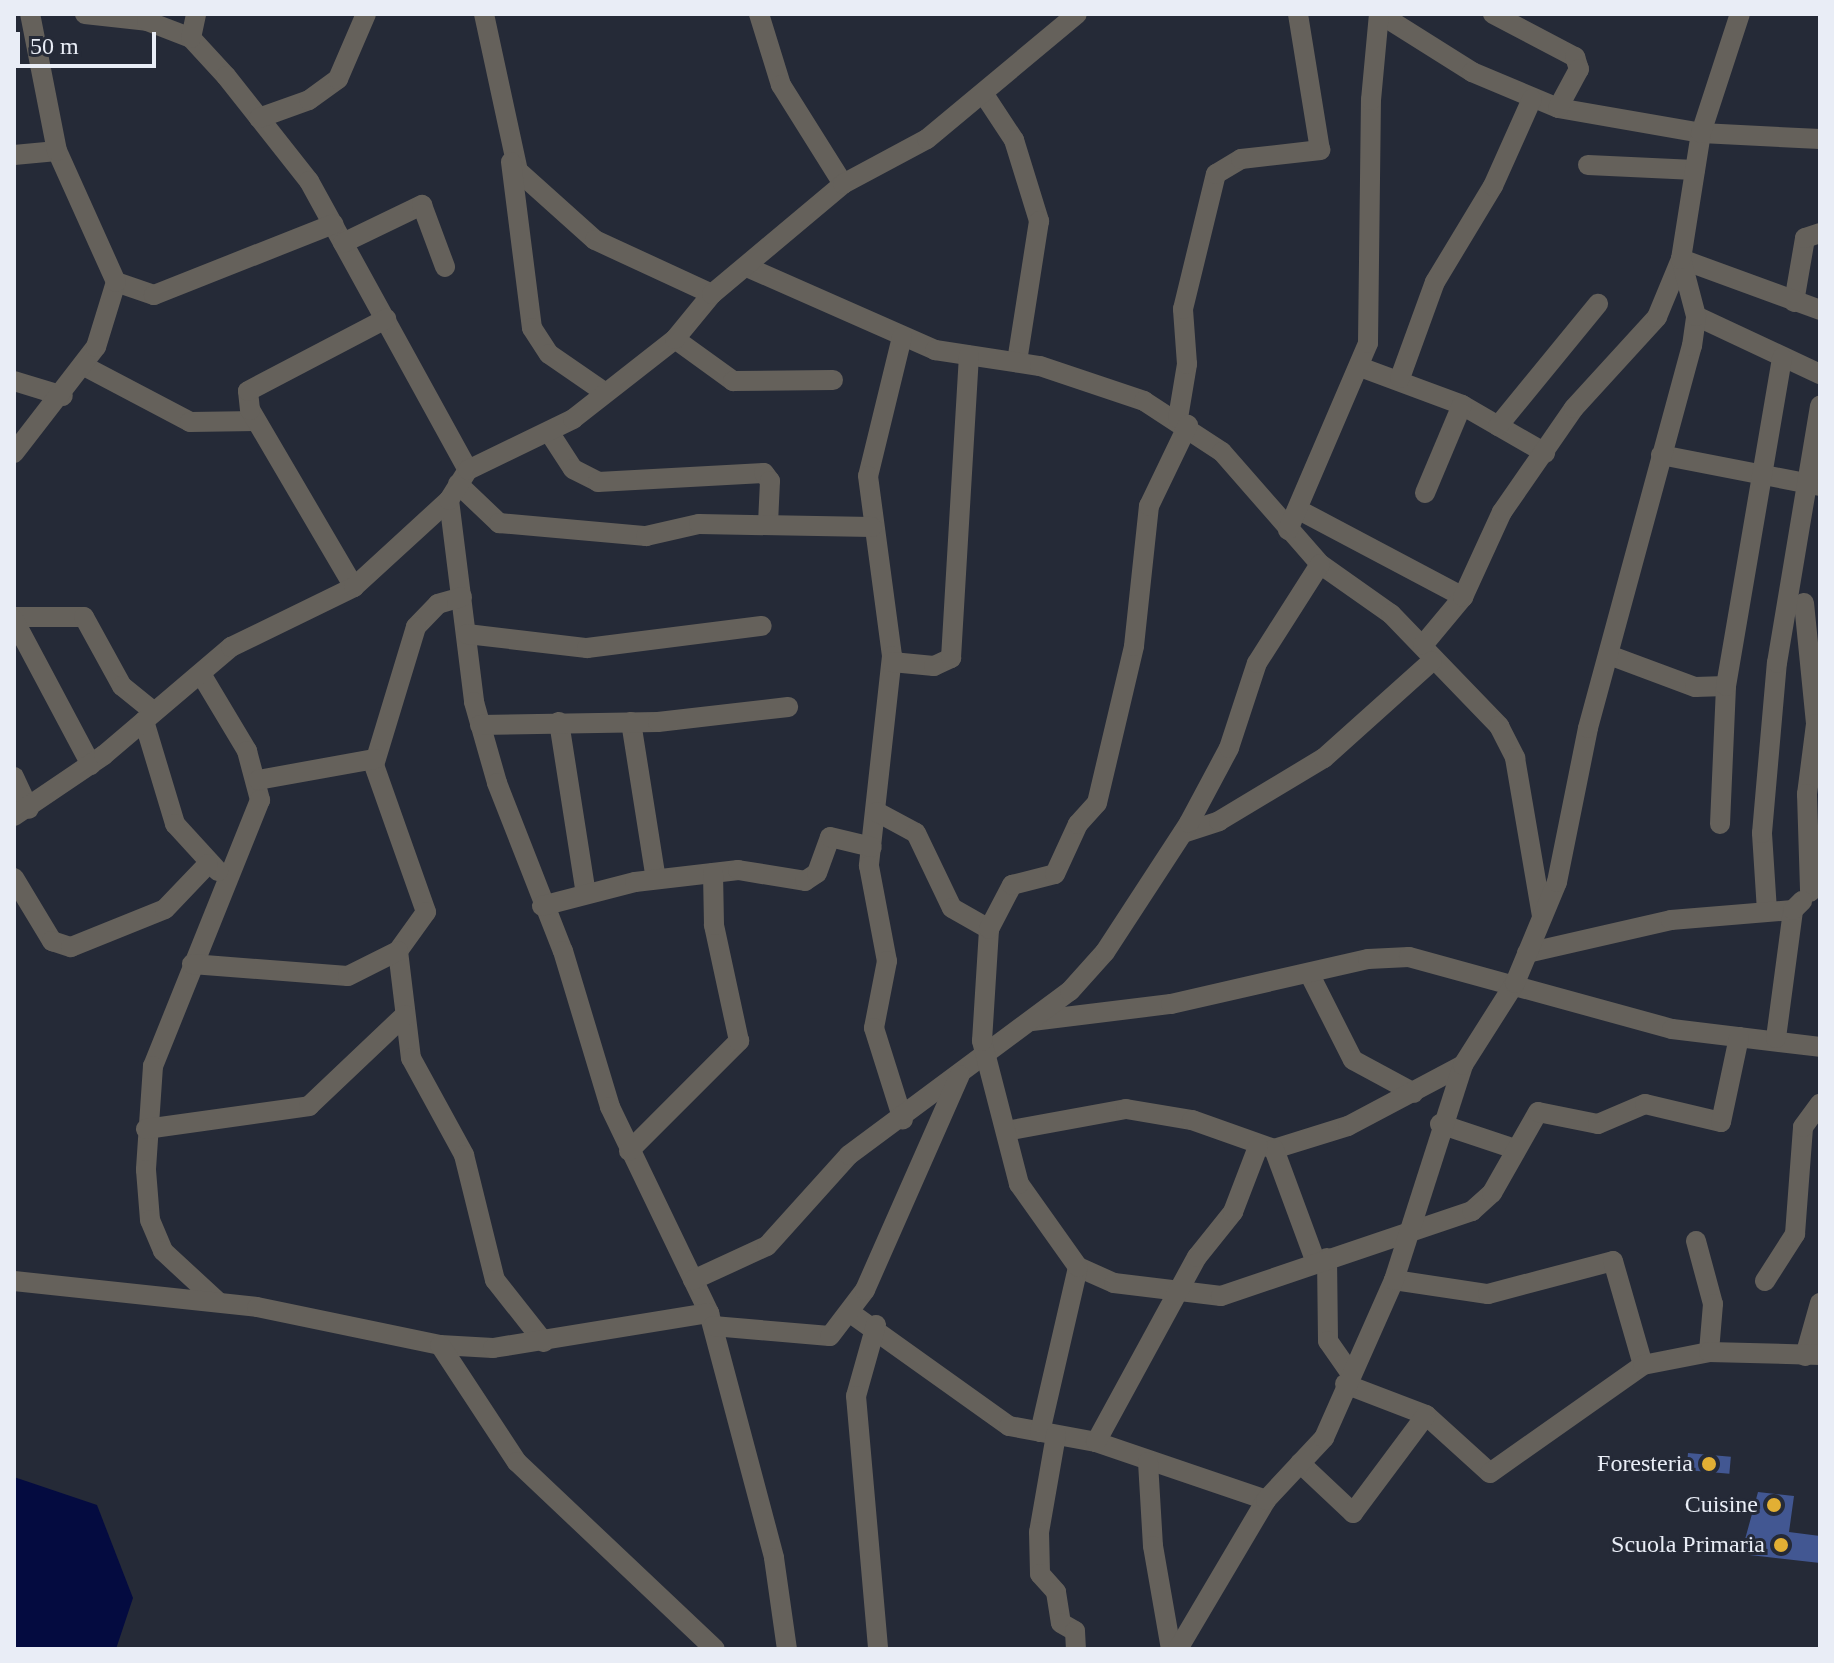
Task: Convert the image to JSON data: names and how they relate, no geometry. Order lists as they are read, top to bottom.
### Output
{
  "places": ["Foresteria", "Cuisine", "Scuola Primaria"],
  "scale_bar": "50 m"
}
